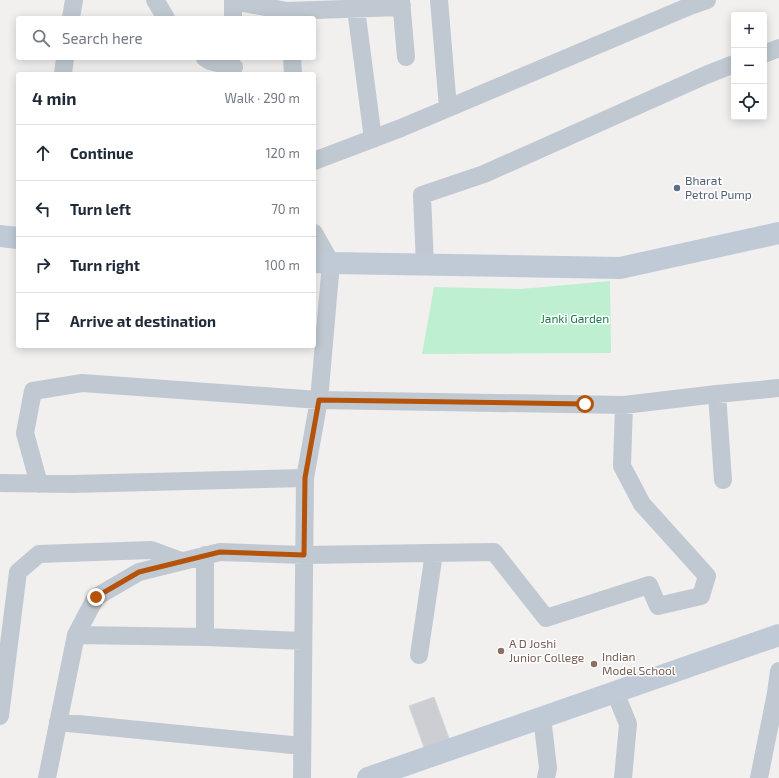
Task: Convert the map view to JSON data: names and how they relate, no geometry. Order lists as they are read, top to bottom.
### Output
{
  "parks": ["Janki Garden"],
  "places": ["Bharat Petrol Pump", "A D Joshi Junior College", "Indian Model School"],
  "page": {
    "map_buttons": ["+", "−"],
    "search": "Search here",
    "heading": ["4 min", "Walk · 290 m"],
    "list": [
      ["Continue", "120 m"],
      ["Turn left", "70 m"],
      ["Turn right", "100 m"],
      "Arrive at destination"
    ]
  }
}
